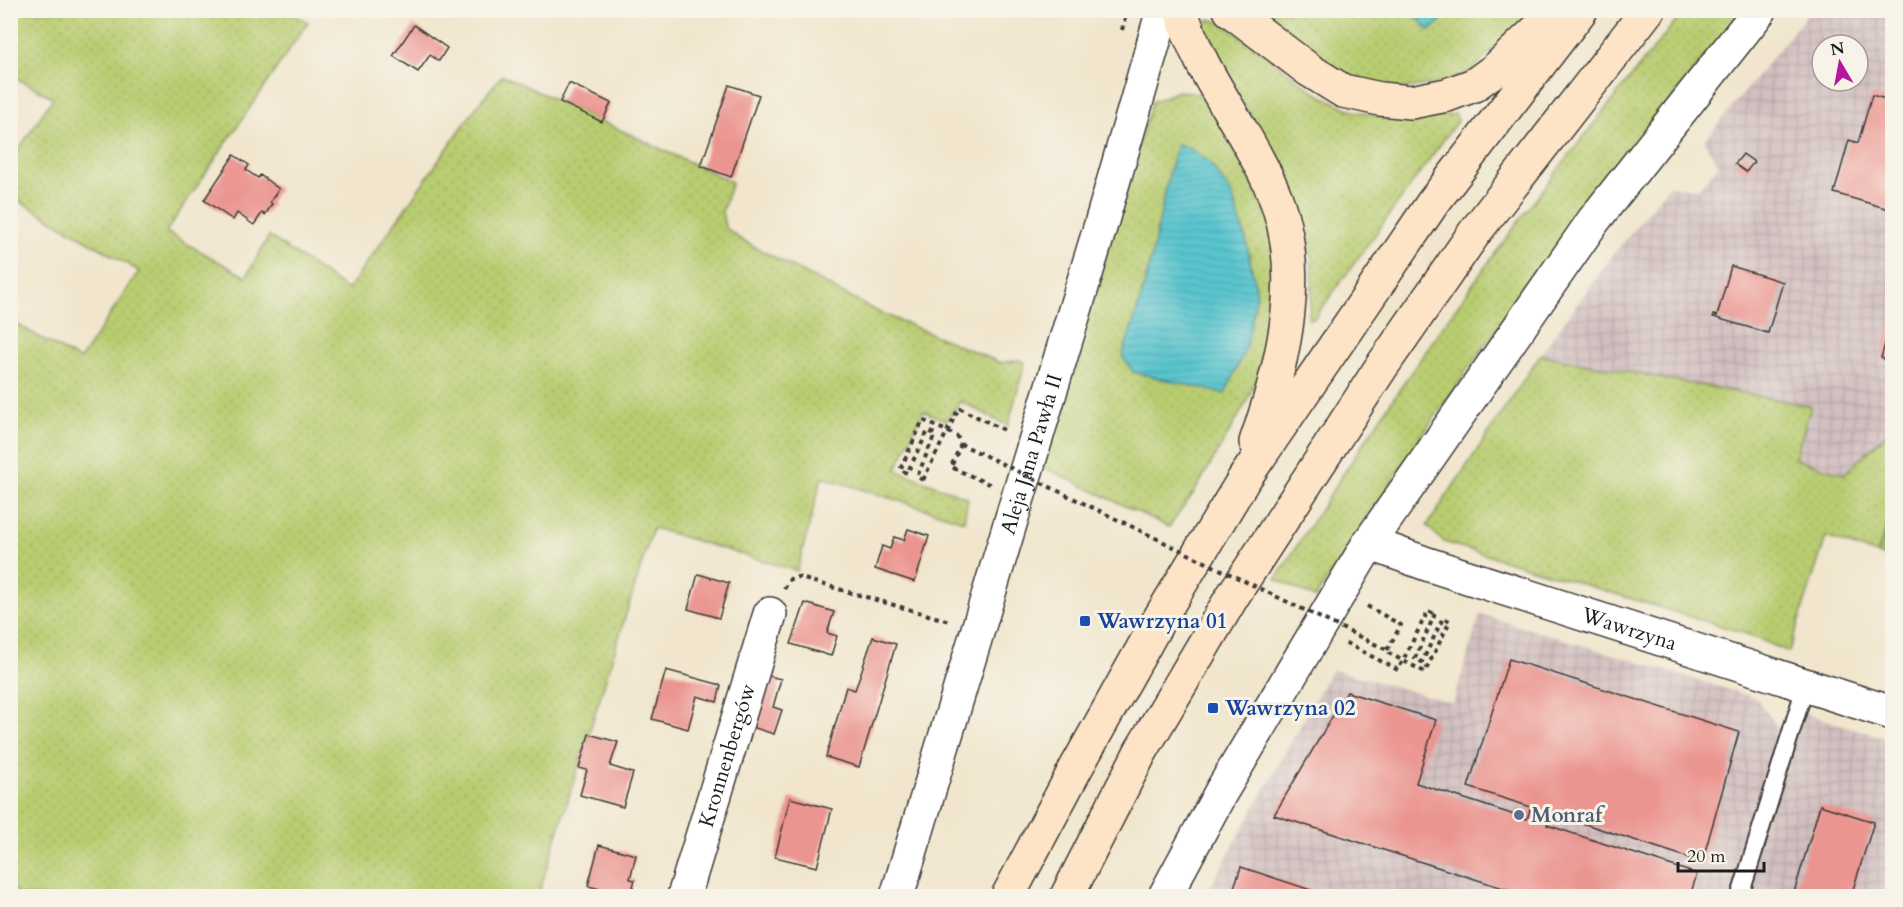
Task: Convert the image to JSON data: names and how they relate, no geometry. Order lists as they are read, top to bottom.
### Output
{
  "streets": {
    "street": ["Aleja Jana Pawła II", "Wawrzyna", "Kronnenbergów"]
  },
  "places": {
    "transit": ["Wawrzyna 01", "Wawrzyna 02"],
    "other": ["Monraf"]
  },
  "scale_bar": "20 m",
  "north": "top"
}
